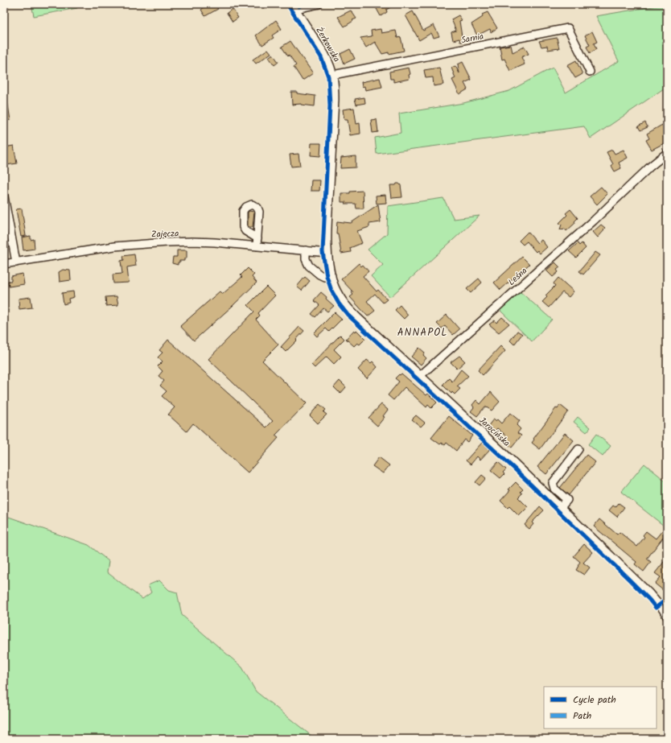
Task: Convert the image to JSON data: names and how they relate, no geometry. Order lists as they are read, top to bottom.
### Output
{
  "streets": {
    "street": [
      "Sarnia",
      "Żerkowska",
      "Zajęcza",
      "Leśna",
      "Jarocińska"
    ]
  },
  "crossings": [
    ["Sarnia", "Żerkowska"],
    ["Żerkowska", "Zajęcza"],
    ["Żerkowska", "Jarocińska"],
    ["Zajęcza", "Jarocińska"],
    ["Leśna", "Jarocińska"]
  ],
  "districts": ["ANNAPOL"],
  "legend": ["Cycle path", "Path"]
}
